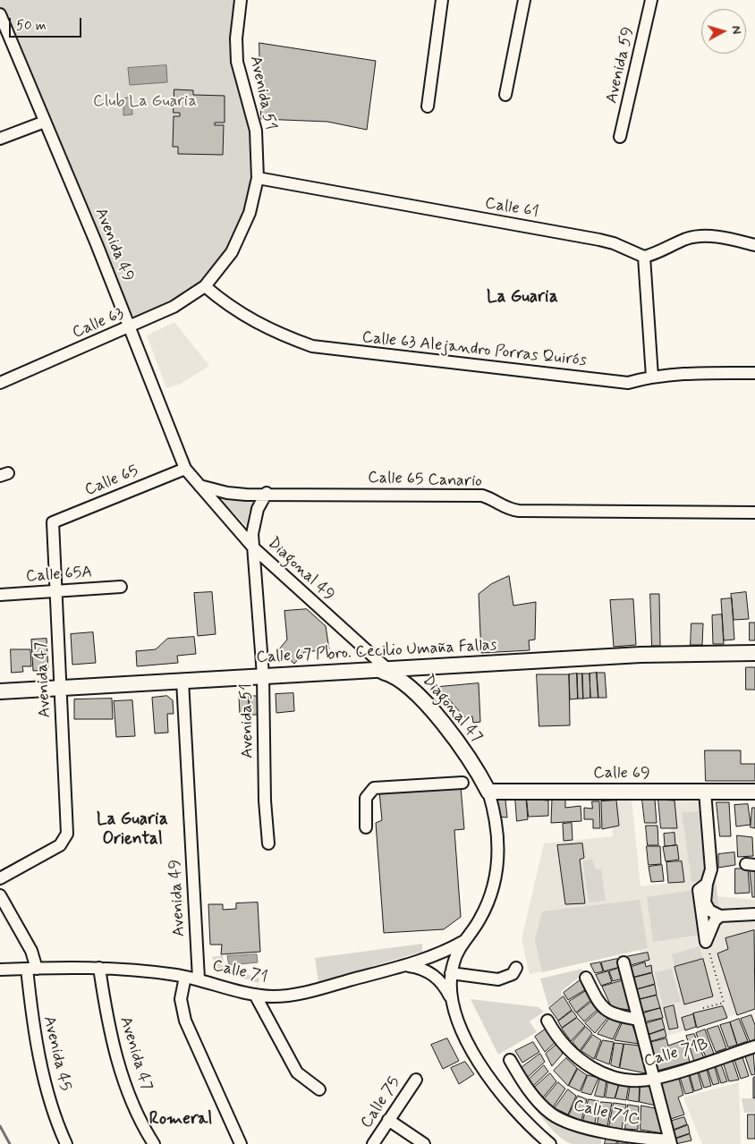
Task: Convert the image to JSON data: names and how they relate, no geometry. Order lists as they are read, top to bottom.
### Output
{
  "streets": {
    "main road": ["Calle 67 Pbro. Cecilio Umaña Fallas", "Diagonal 47", "Calle 69"],
    "street": [
      "Avenida 59",
      "Avenida 51",
      "Calle 61",
      "Avenida 49",
      "Calle 63",
      "Calle 63 Alejandro Porras Quirós",
      "Calle 65 Canario",
      "Calle 65",
      "Diagonal 49",
      "Calle 65A",
      "Avenida 47",
      "Calle 71",
      "Avenida 45",
      "Calle 71B",
      "Calle 75",
      "Calle 71C"
    ]
  },
  "crossings": [
    ["Avenida 51", "Calle 61"],
    ["Avenida 51", "Calle 63"],
    ["Avenida 51", "Calle 63 Alejandro Porras Quirós"],
    ["Avenida 51", "Calle 65 Canario"],
    ["Avenida 51", "Diagonal 49"],
    ["Avenida 51", "Calle 67 Pbro. Cecilio Umaña Fallas"],
    ["Avenida 49", "Calle 63"],
    ["Avenida 49", "Calle 65 Canario"],
    ["Avenida 49", "Calle 65"],
    ["Avenida 49", "Diagonal 49"],
    ["Avenida 49", "Calle 67 Pbro. Cecilio Umaña Fallas"],
    ["Avenida 49", "Calle 71"],
    ["Calle 63", "Calle 63 Alejandro Porras Quirós"],
    ["Calle 65 Canario", "Diagonal 49"],
    ["Calle 65", "Avenida 47"],
    ["Diagonal 49", "Calle 67 Pbro. Cecilio Umaña Fallas"],
    ["Calle 65A", "Avenida 47"],
    ["Calle 67 Pbro. Cecilio Umaña Fallas", "Avenida 47"],
    ["Calle 67 Pbro. Cecilio Umaña Fallas", "Diagonal 47"],
    ["Avenida 47", "Calle 71"],
    ["Diagonal 47", "Calle 69"],
    ["Calle 71", "Avenida 45"]
  ],
  "districts": ["La Guaria", "La Guaria Oriental", "Romeral"],
  "parks": ["Club La Guaria"],
  "scale_bar": "50 m",
  "north": "right"
}
